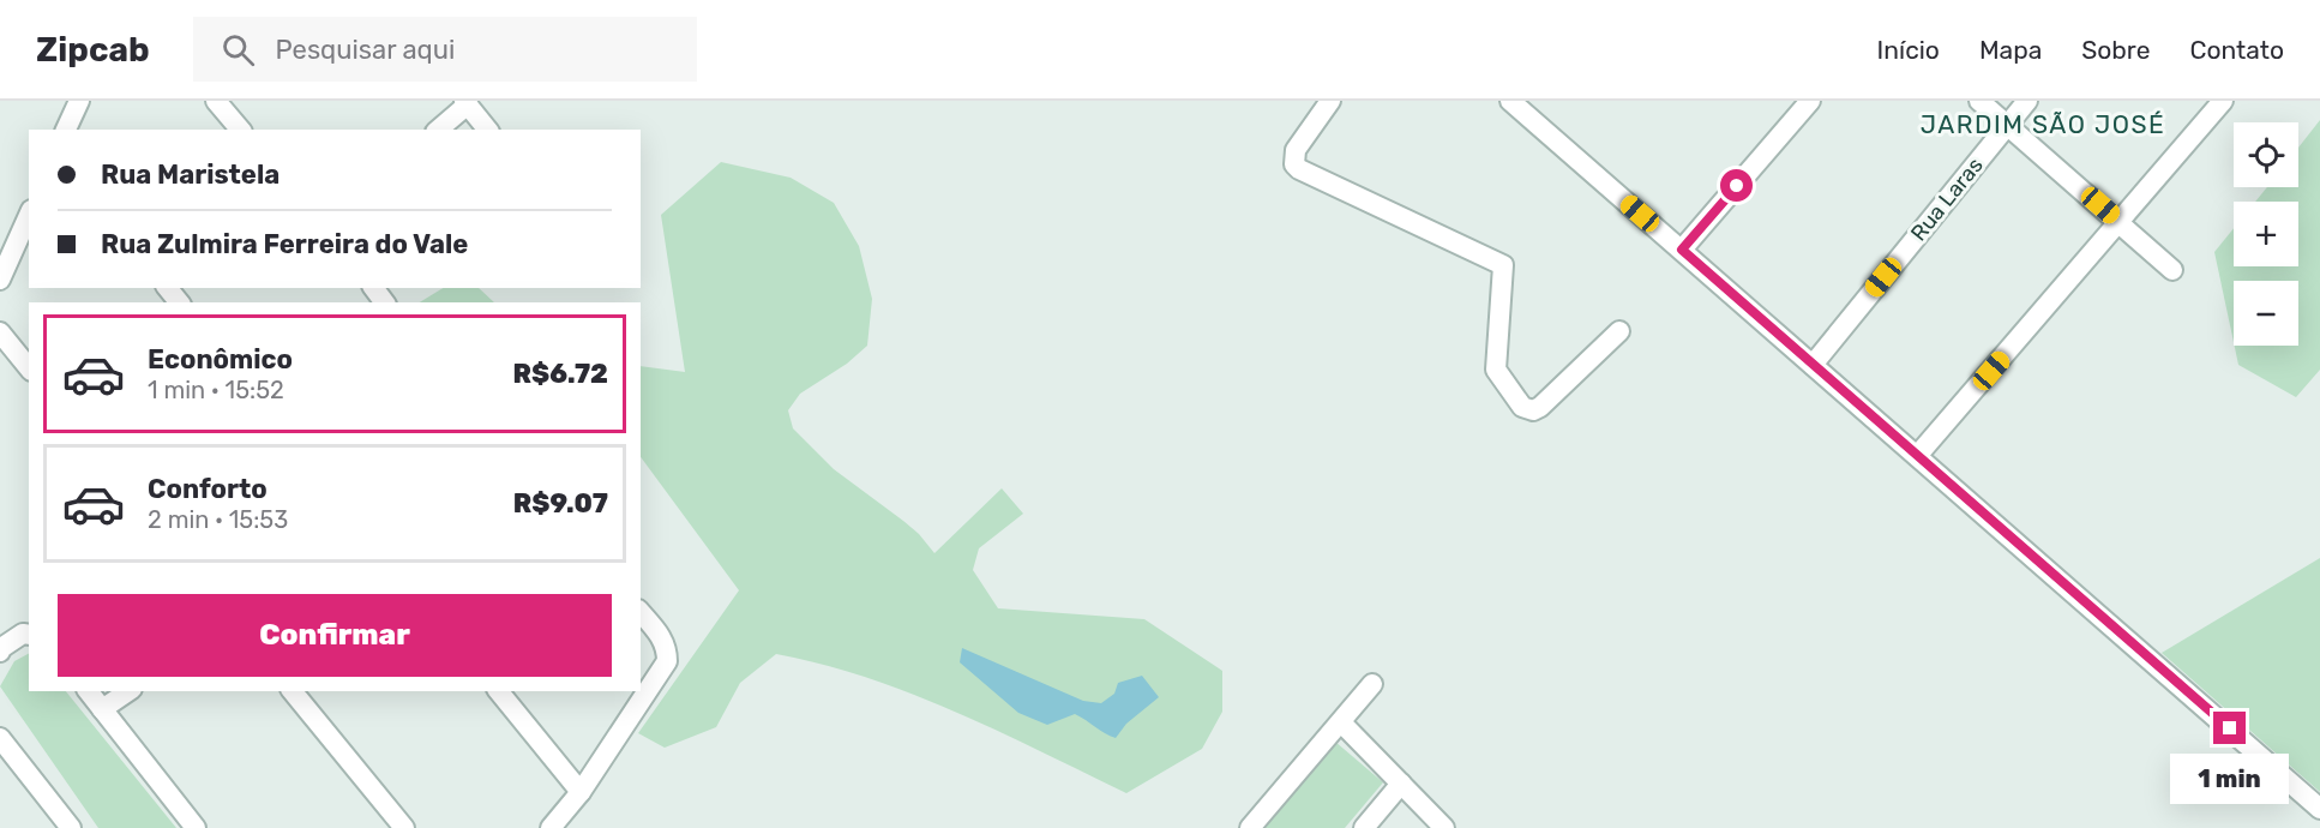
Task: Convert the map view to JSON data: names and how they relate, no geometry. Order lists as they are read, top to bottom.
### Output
{
  "streets": {
    "street": ["Rua Laras"]
  },
  "districts": ["JARDIM SÃO JOSÉ"],
  "page": {
    "header": "Zipcab",
    "search": "Pesquisar aqui",
    "nav": [
      "Início",
      "Mapa",
      "Sobre",
      "Contato"
    ],
    "map_buttons": ["+", "−"],
    "banner": ["Rua Maristela", "Rua Zulmira Ferreira do Vale"],
    "list": [
      {
        "name": "Econômico",
        "note": "1 min · 15:52",
        "value": "R$6.72"
      },
      {
        "name": "Conforto",
        "note": "2 min · 15:53",
        "value": "R$9.07"
      }
    ],
    "buttons": "Confirmar",
    "bubble": "1 min"
  }
}
